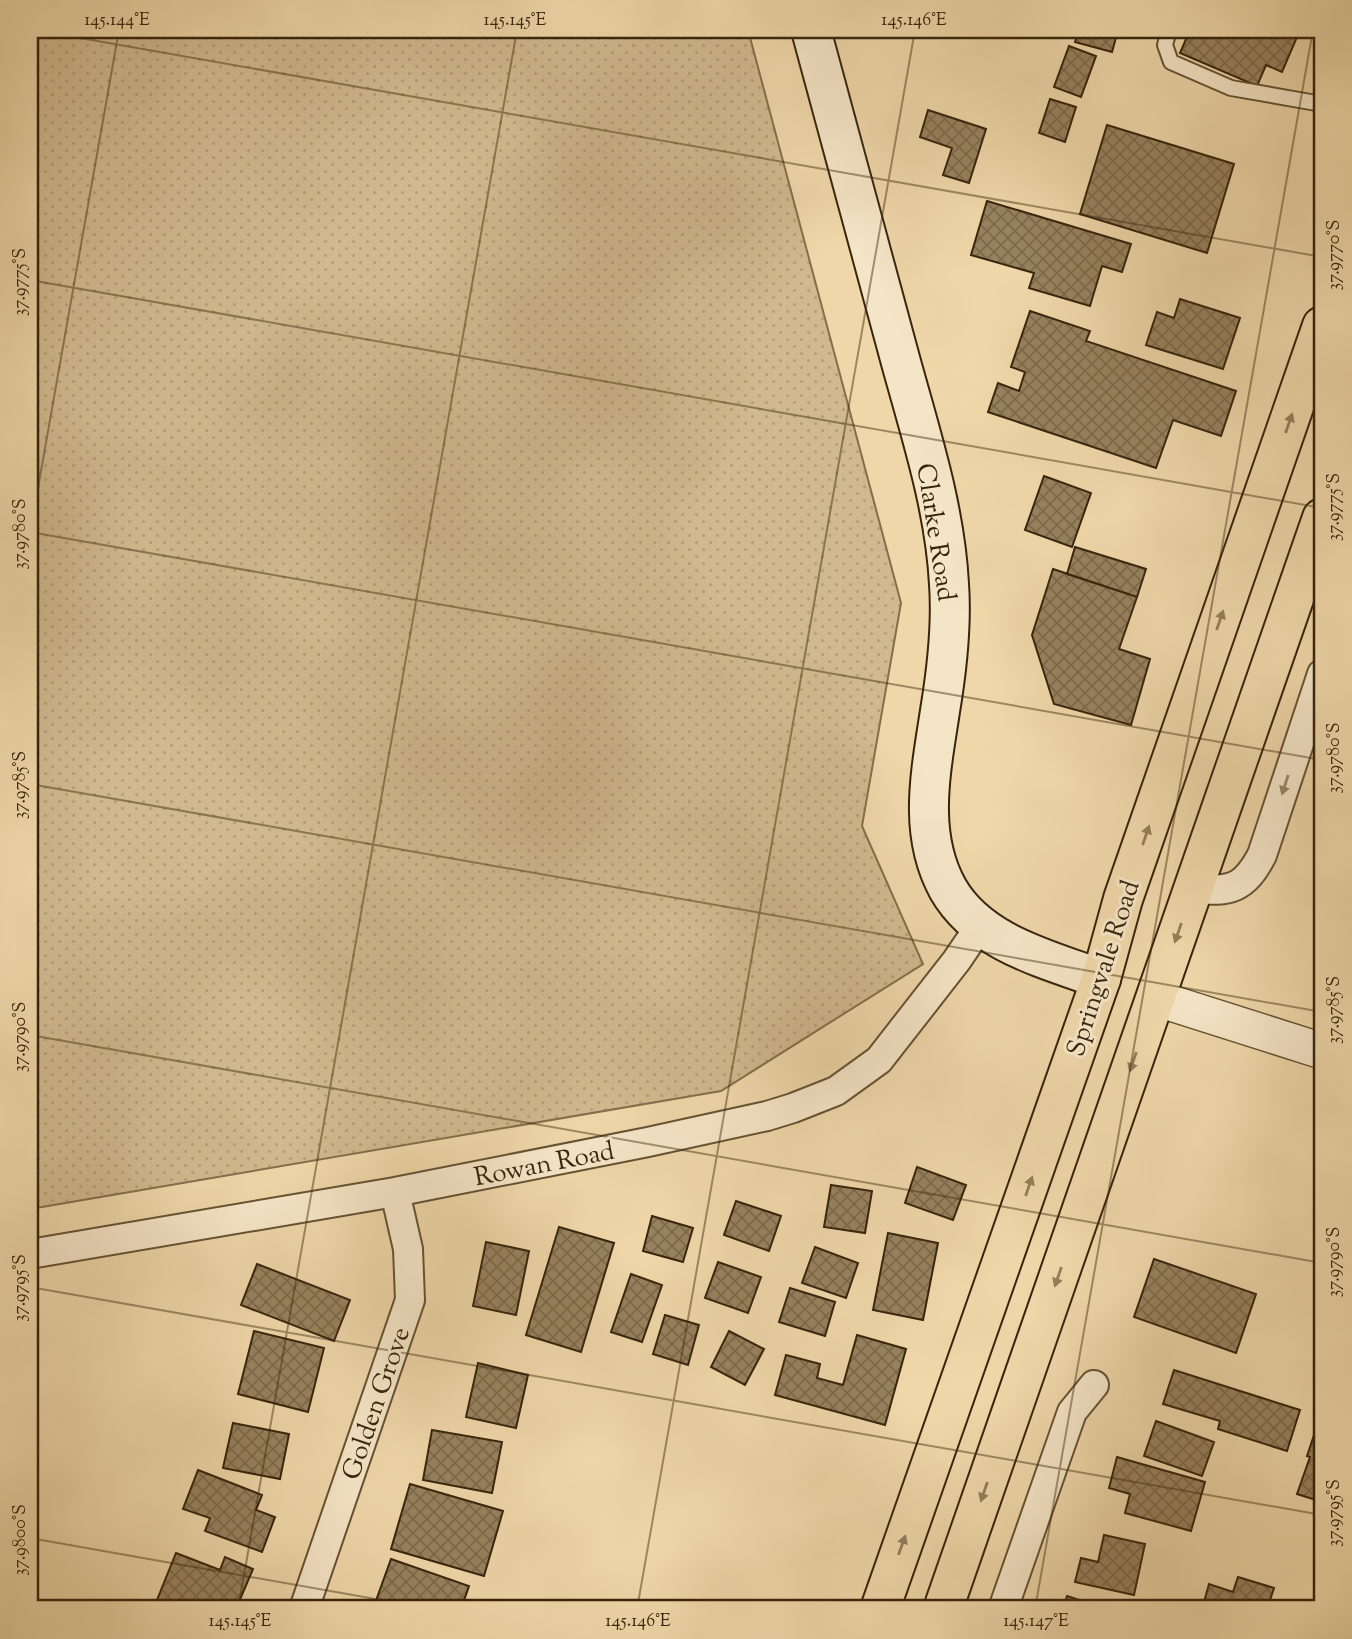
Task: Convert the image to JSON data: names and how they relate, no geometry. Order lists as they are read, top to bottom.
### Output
{
  "streets": {
    "highway": ["Clarke Road", "Springvale Road"],
    "street": ["Rowan Road", "Golden Grove"]
  },
  "crossings": [
    ["Clarke Road", "Springvale Road"],
    ["Clarke Road", "Rowan Road"],
    ["Rowan Road", "Golden Grove"]
  ],
  "coordinates": [
    "145.144°E",
    "145.145°E",
    "145.146°E",
    "37.9770°S",
    "37.9775°S",
    "37.9780°S",
    "37.9785°S",
    "37.9790°S",
    "37.9795°S",
    "37.9800°S",
    "145.147°E"
  ]
}
